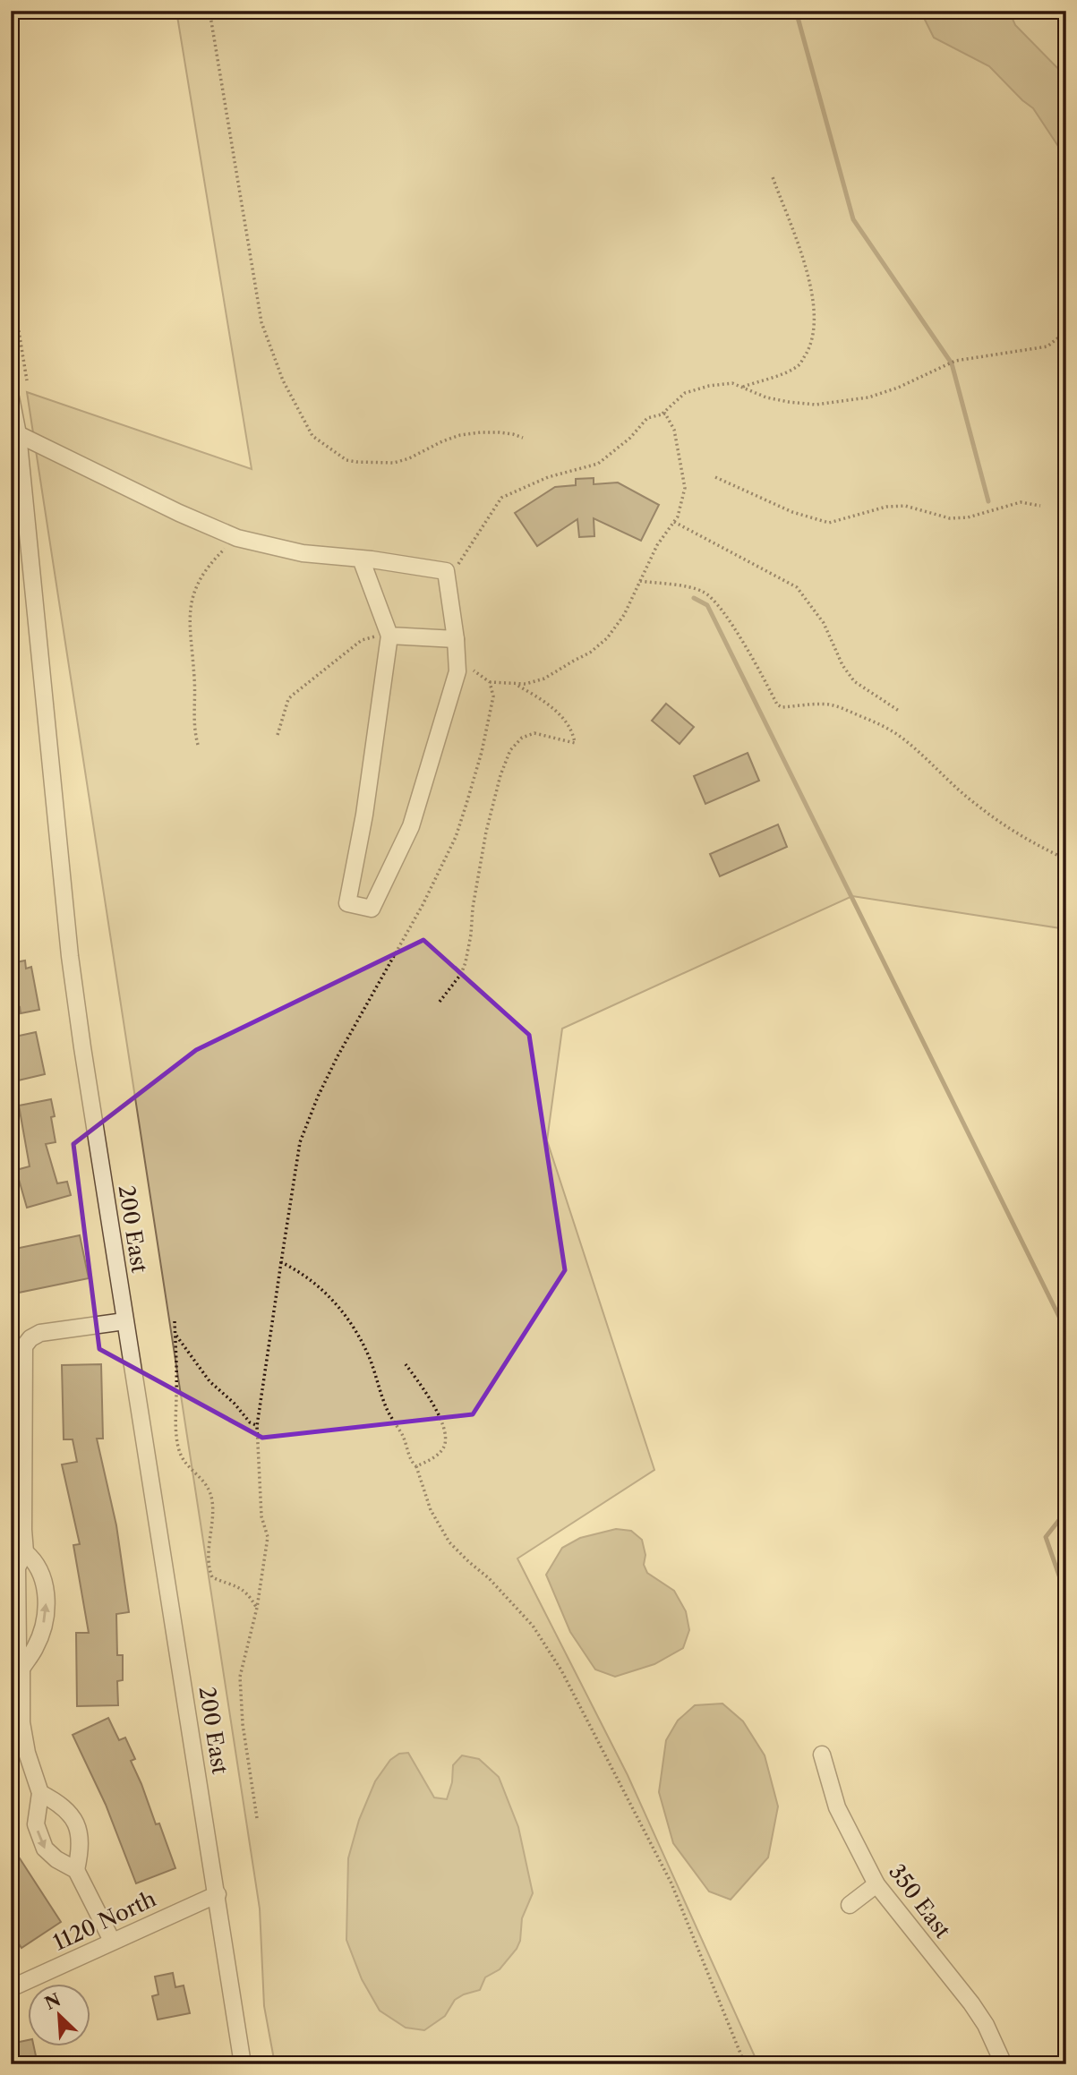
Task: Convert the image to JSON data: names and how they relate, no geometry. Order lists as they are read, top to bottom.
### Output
{
  "streets": {
    "street": ["200 East", "350 East", "1120 North"]
  },
  "crossings": [
    ["200 East", "1120 North"]
  ],
  "north": "top left"
}
